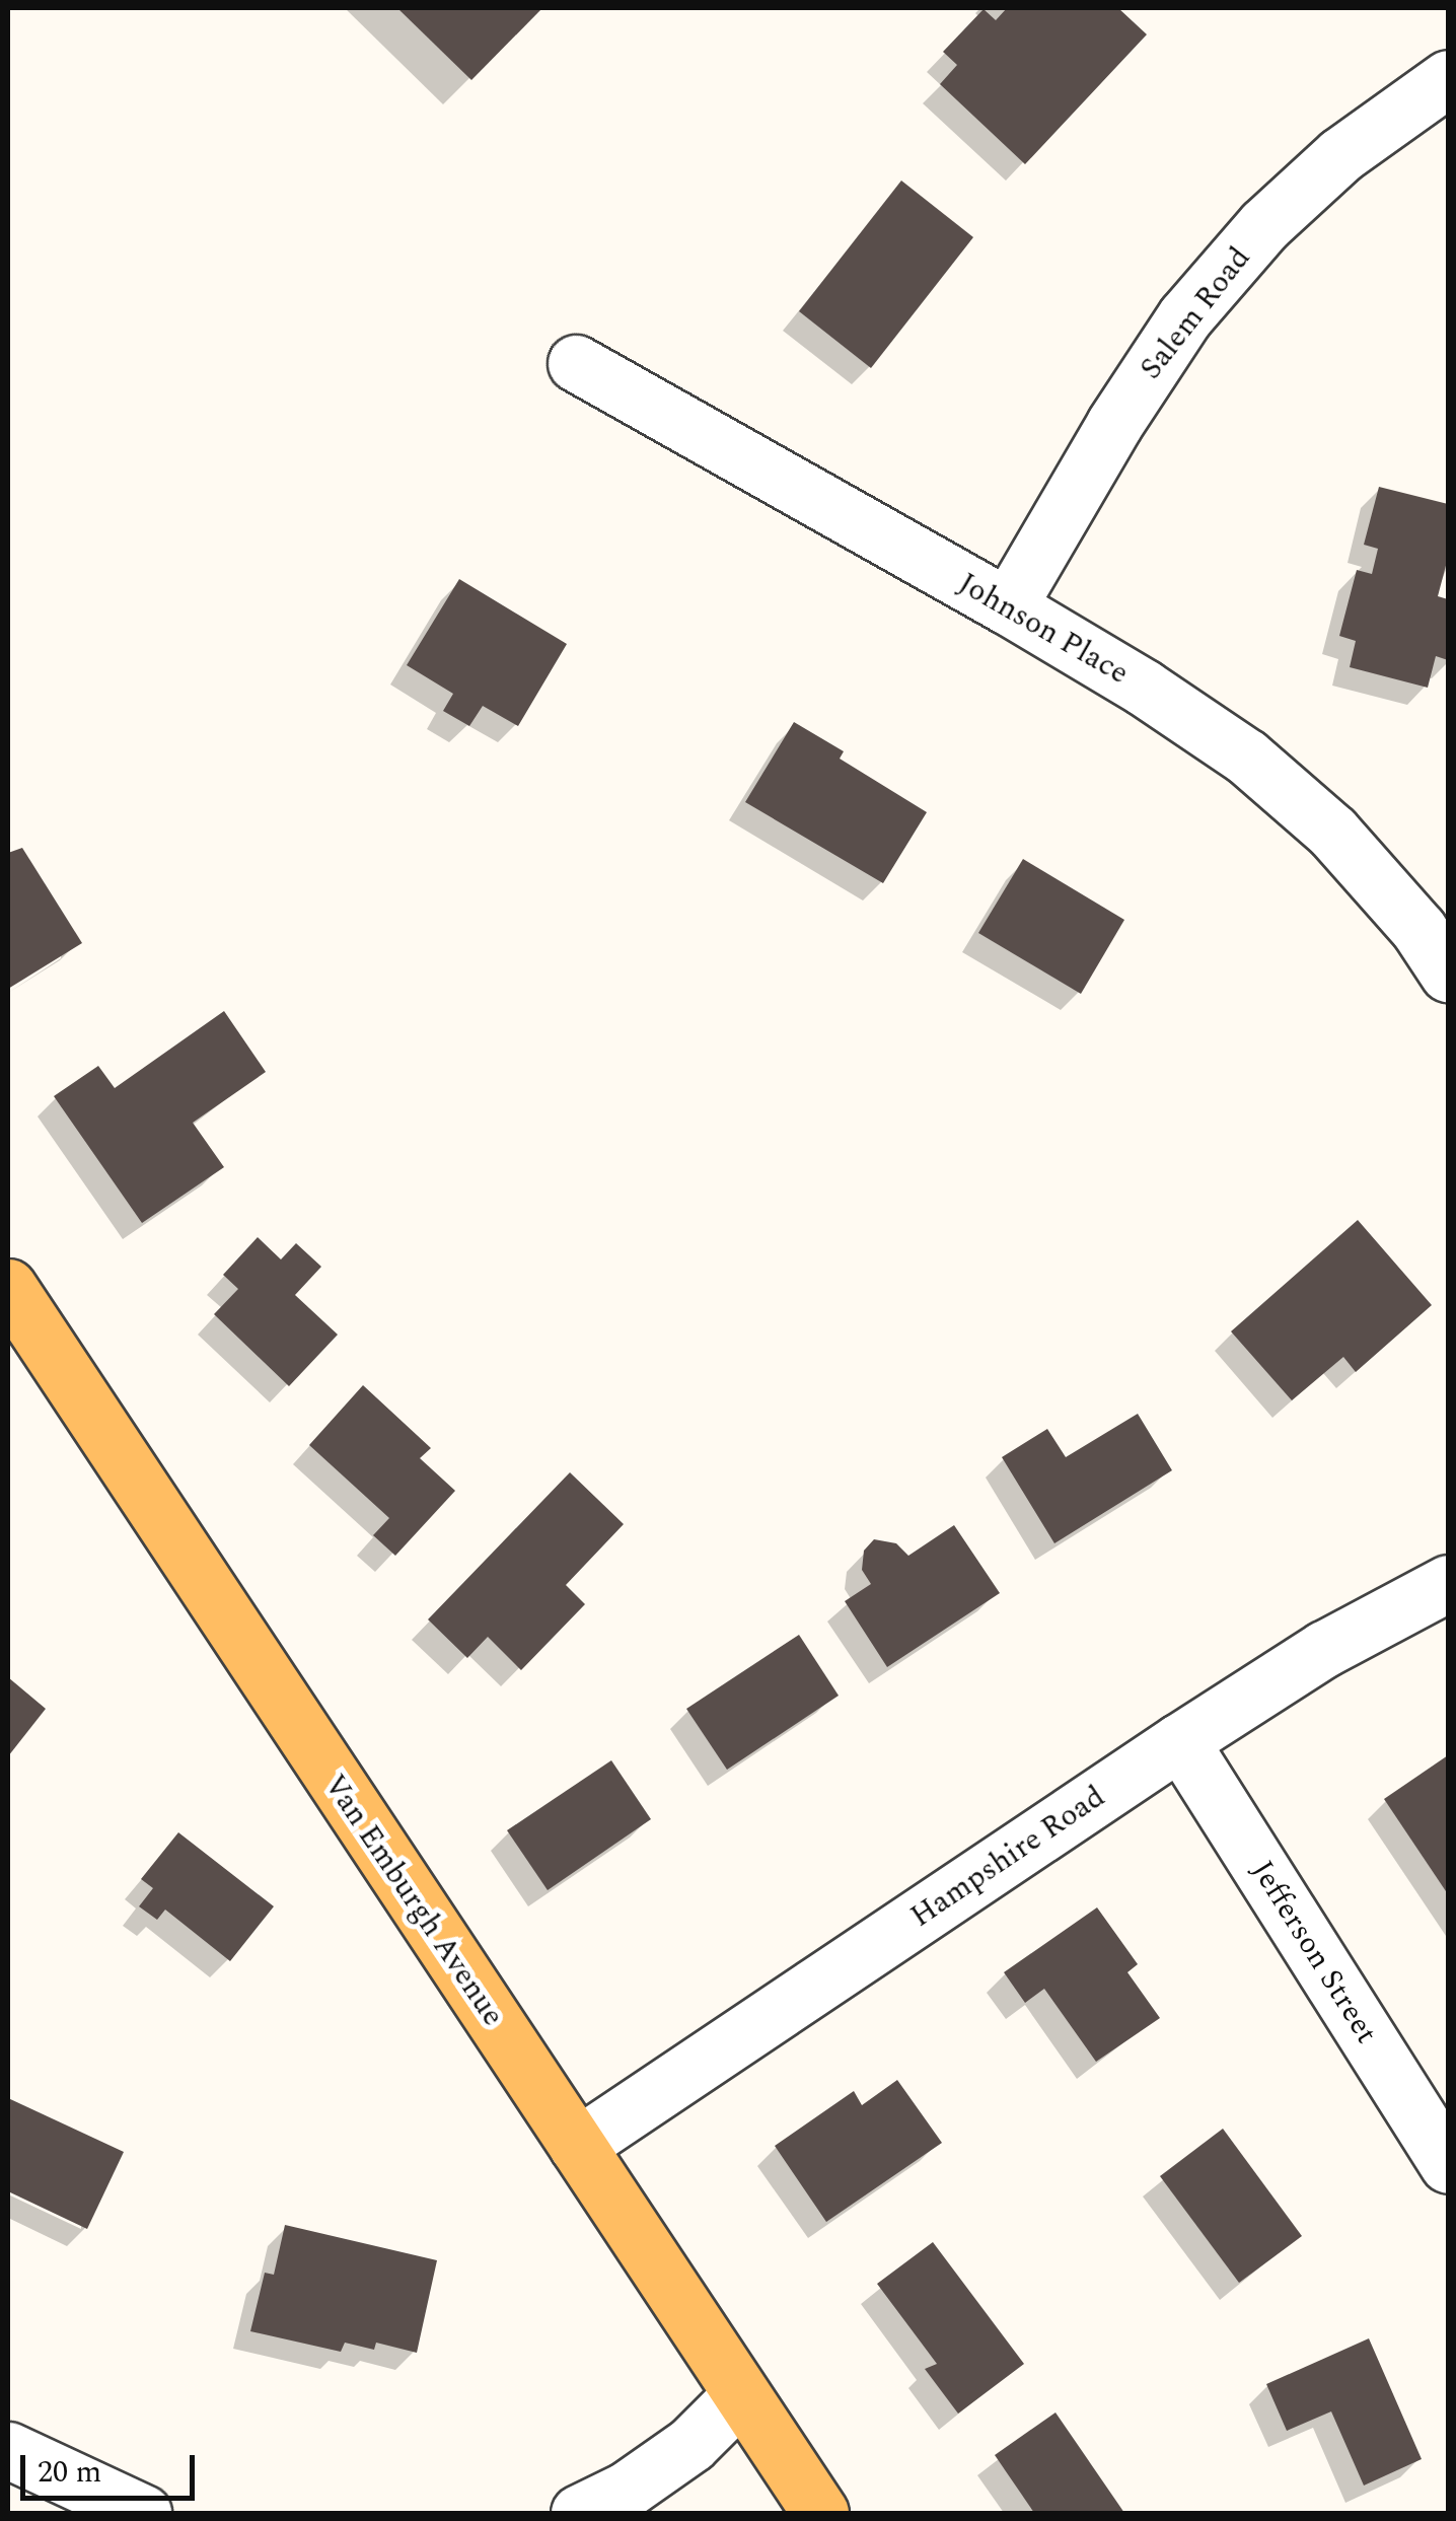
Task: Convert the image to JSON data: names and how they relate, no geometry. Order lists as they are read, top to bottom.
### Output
{
  "streets": {
    "main road": ["Van Emburgh Avenue"],
    "street": [
      "Salem Road",
      "Johnson Place",
      "Hampshire Road",
      "Jefferson Street"
    ]
  },
  "crossings": [
    ["Salem Road", "Johnson Place"],
    ["Hampshire Road", "Van Emburgh Avenue"],
    ["Hampshire Road", "Jefferson Street"]
  ],
  "scale_bar": "20 m"
}
